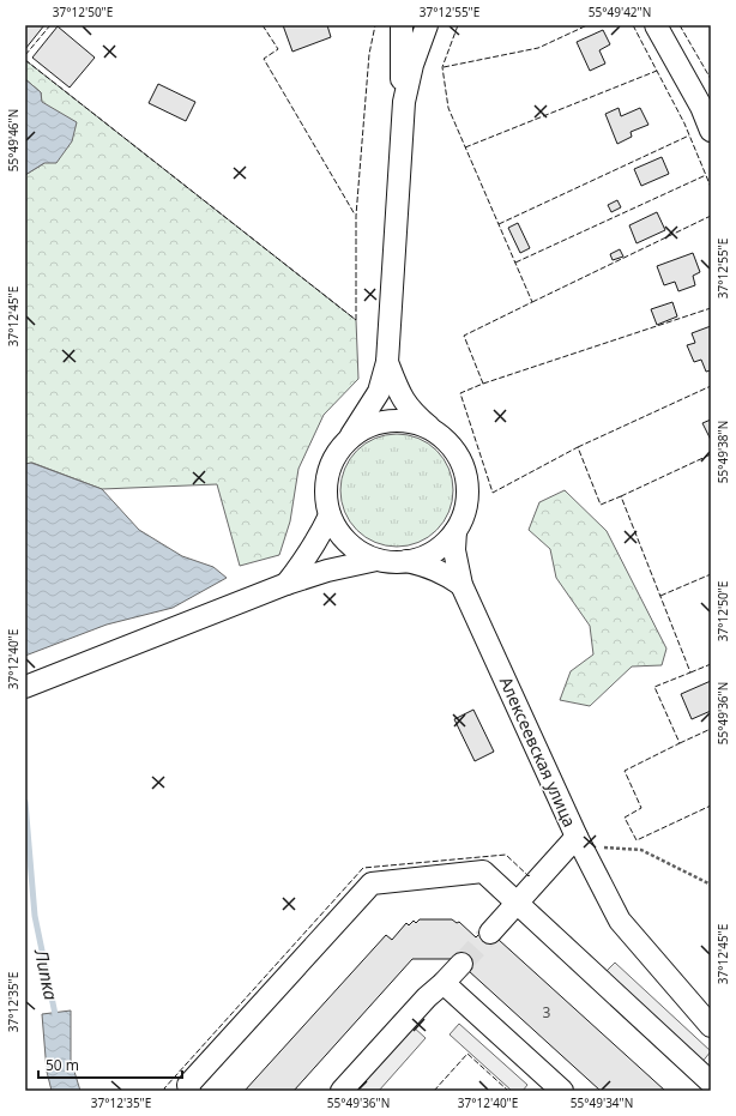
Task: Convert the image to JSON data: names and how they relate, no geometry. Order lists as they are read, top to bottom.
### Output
{
  "streets": {
    "street": ["Алексеевская улица"]
  },
  "water": ["Липка"],
  "house_numbers": ["3"],
  "scale_bar": "50 m",
  "coordinates": [
    "37°12'50\"E",
    "37°12'55\"E",
    "55°49'42\"N",
    "55°49'46\"N",
    "37°12'45\"E",
    "55°49'38\"N",
    "37°12'40\"E",
    "55°49'36\"N",
    "37°12'35\"E",
    "55°49'34\"N"
  ]
}
